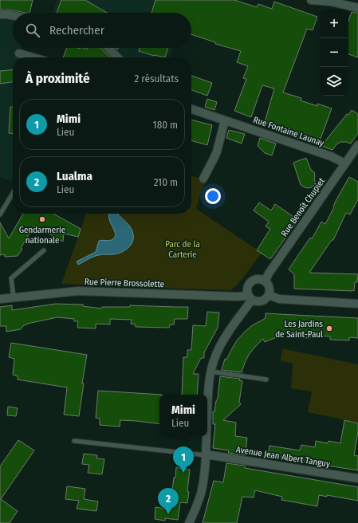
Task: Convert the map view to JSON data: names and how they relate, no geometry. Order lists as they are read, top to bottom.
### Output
{
  "streets": {
    "street": [
      "Rue Fontaine Launay",
      "Rue Benoît Chupiet",
      "Rue Pierre Brossolette",
      "Avenue Jean Albert Tanguy"
    ]
  },
  "crossings": [
    ["Rue Fontaine Launay", "Rue Benoît Chupiet"],
    ["Rue Benoît Chupiet", "Rue Pierre Brossolette"]
  ],
  "parks": ["Parc de la Carterie"],
  "places": ["Gendarmerie nationale", "Les Jardins de Saint-Paul"],
  "page": {
    "map_buttons": ["+", "−"],
    "search": "Rechercher",
    "heading": ["À proximité", "2 résultats"],
    "list": [
      {
        "mark": "1",
        "name": "Mimi",
        "note": "Lieu",
        "value": "180 m"
      },
      {
        "mark": "2",
        "name": "Lualma",
        "note": "Lieu",
        "value": "210 m"
      }
    ],
    "popup": ["Mimi", "Lieu"],
    "pins": ["1", "2"]
  }
}
